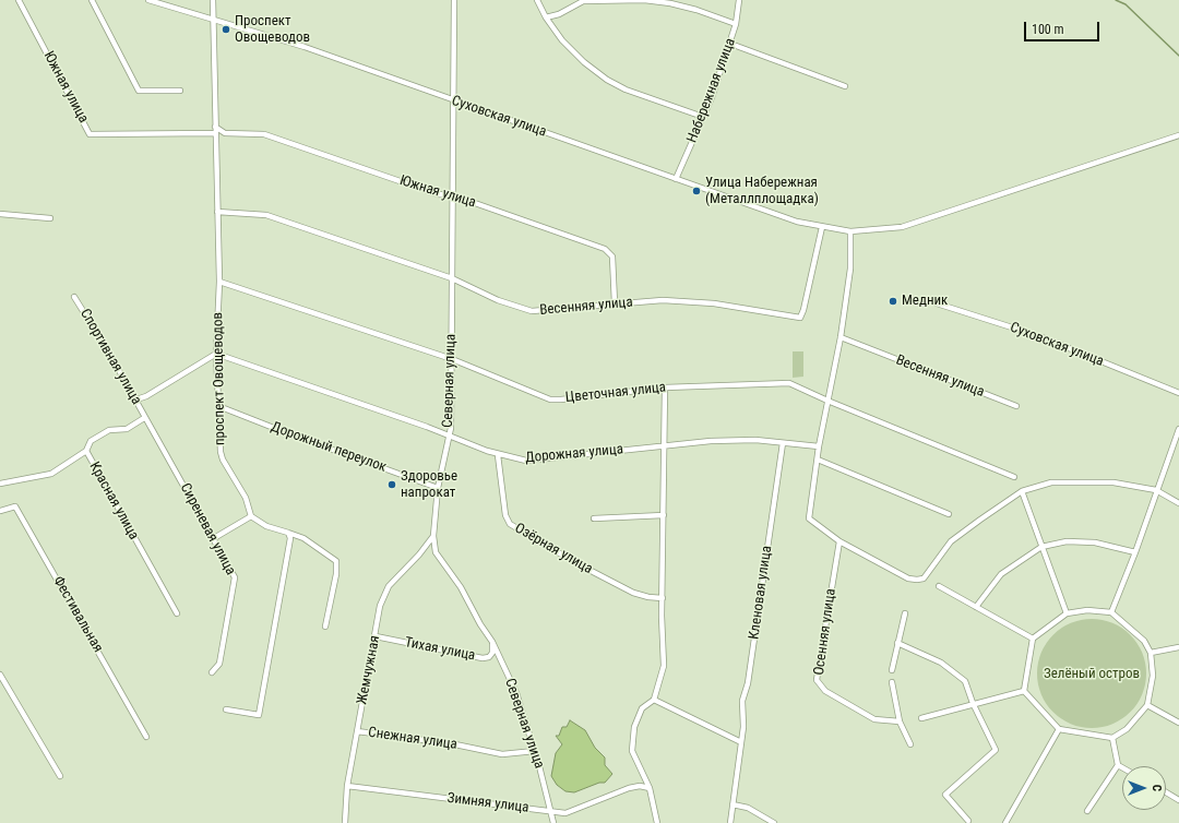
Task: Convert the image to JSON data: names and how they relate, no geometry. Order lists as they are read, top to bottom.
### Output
{
  "streets": {
    "street": [
      "Южная улица",
      "Набережная улица",
      "Суховская улица",
      "Весенняя улица",
      "Спортивная улица",
      "проспект Овощеводов",
      "Северная улица",
      "Цветочная улица",
      "Дорожный переулок",
      "Дорожная улица",
      "Красная улица",
      "Сиреневая улица",
      "Озёрная улица",
      "Кленовая улица",
      "Фестивальная",
      "Осенняя улица",
      "Тихая улица",
      "Жемчужная",
      "Снежная улица",
      "Зимняя улица"
    ]
  },
  "crossings": [
    ["Южная улица", "Весенняя улица"],
    ["Южная улица", "проспект Овощеводов"],
    ["Южная улица", "Северная улица"],
    ["Набережная улица", "Суховская улица"],
    ["Суховская улица", "Весенняя улица"],
    ["Суховская улица", "проспект Овощеводов"],
    ["Суховская улица", "Северная улица"],
    ["Весенняя улица", "проспект Овощеводов"],
    ["Весенняя улица", "Северная улица"],
    ["Спортивная улица", "Красная улица"],
    ["Спортивная улица", "Сиреневая улица"],
    ["проспект Овощеводов", "Цветочная улица"],
    ["проспект Овощеводов", "Дорожный переулок"],
    ["проспект Овощеводов", "Дорожная улица"],
    ["Северная улица", "Цветочная улица"],
    ["Северная улица", "Дорожный переулок"],
    ["Северная улица", "Дорожная улица"],
    ["Северная улица", "Тихая улица"],
    ["Северная улица", "Жемчужная"],
    ["Северная улица", "Снежная улица"],
    ["Северная улица", "Зимняя улица"],
    ["Дорожная улица", "Озёрная улица"],
    ["Дорожная улица", "Кленовая улица"],
    ["Красная улица", "Сиреневая улица"],
    ["Тихая улица", "Жемчужная"],
    ["Жемчужная", "Снежная улица"],
    ["Жемчужная", "Зимняя улица"]
  ],
  "parks": ["Зелёный остров"],
  "places": [
    "Проспект Овощеводов",
    "Улица Набережная (Металлплощадка)",
    "Медник",
    "Здоровье напрокат"
  ],
  "scale_bar": "100 m",
  "north": "right"
}
